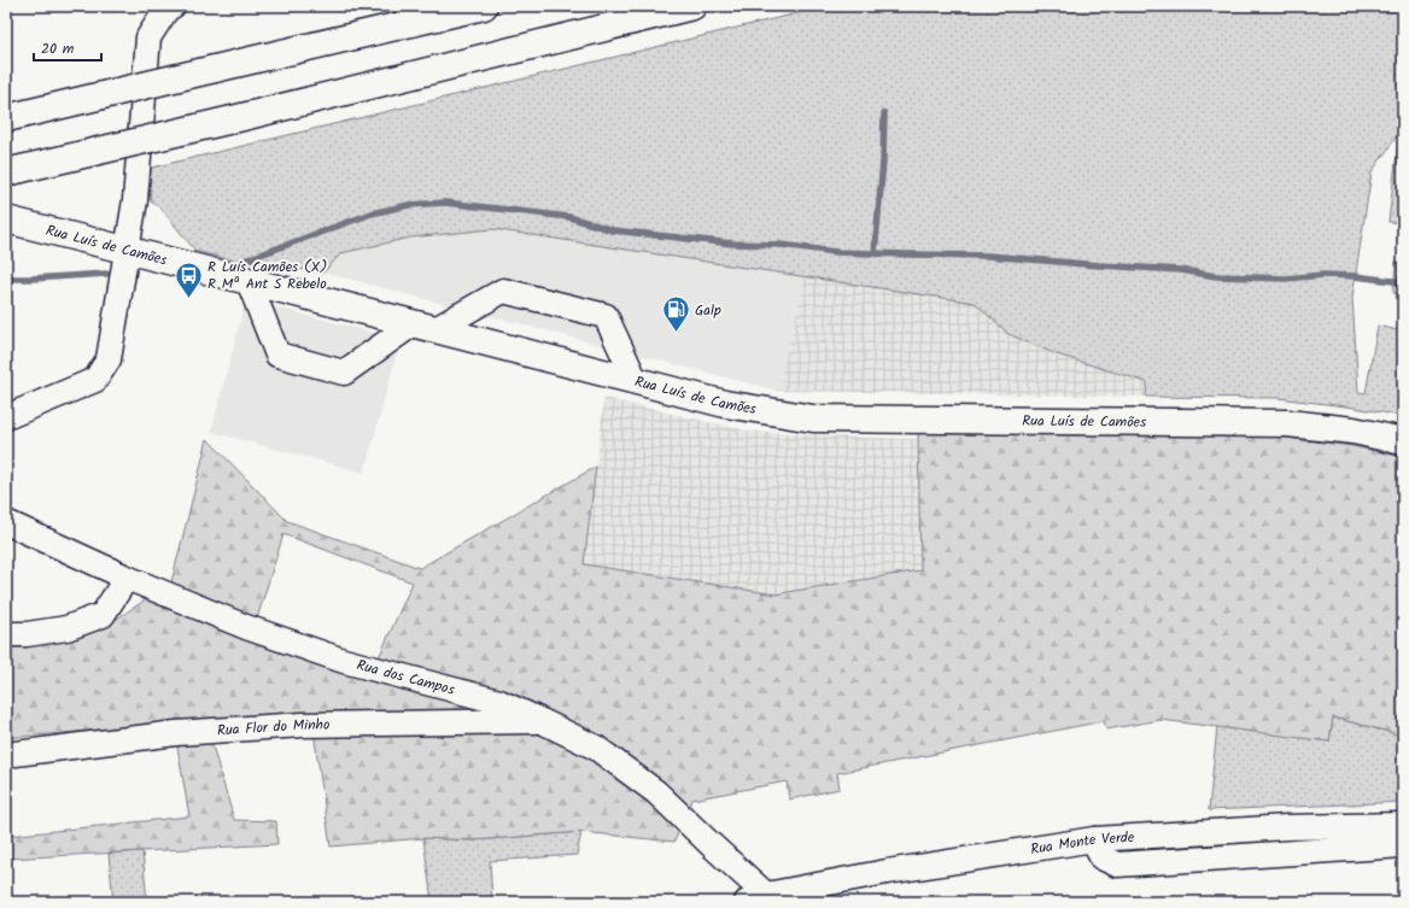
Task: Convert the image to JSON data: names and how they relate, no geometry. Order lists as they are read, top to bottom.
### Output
{
  "streets": {
    "main road": ["Rua Luís de Camões"],
    "street": ["Rua dos Campos", "Rua Flor do Minho", "Rua Monte Verde"]
  },
  "crossings": [
    ["Rua dos Campos", "Rua Flor do Minho"],
    ["Rua dos Campos", "Rua Monte Verde"]
  ],
  "places": {
    "bus stop": ["R Luís Camões (X) R Mª Ant S Rebelo"],
    "fuel station": ["Galp"]
  },
  "scale_bar": "20 m"
}
